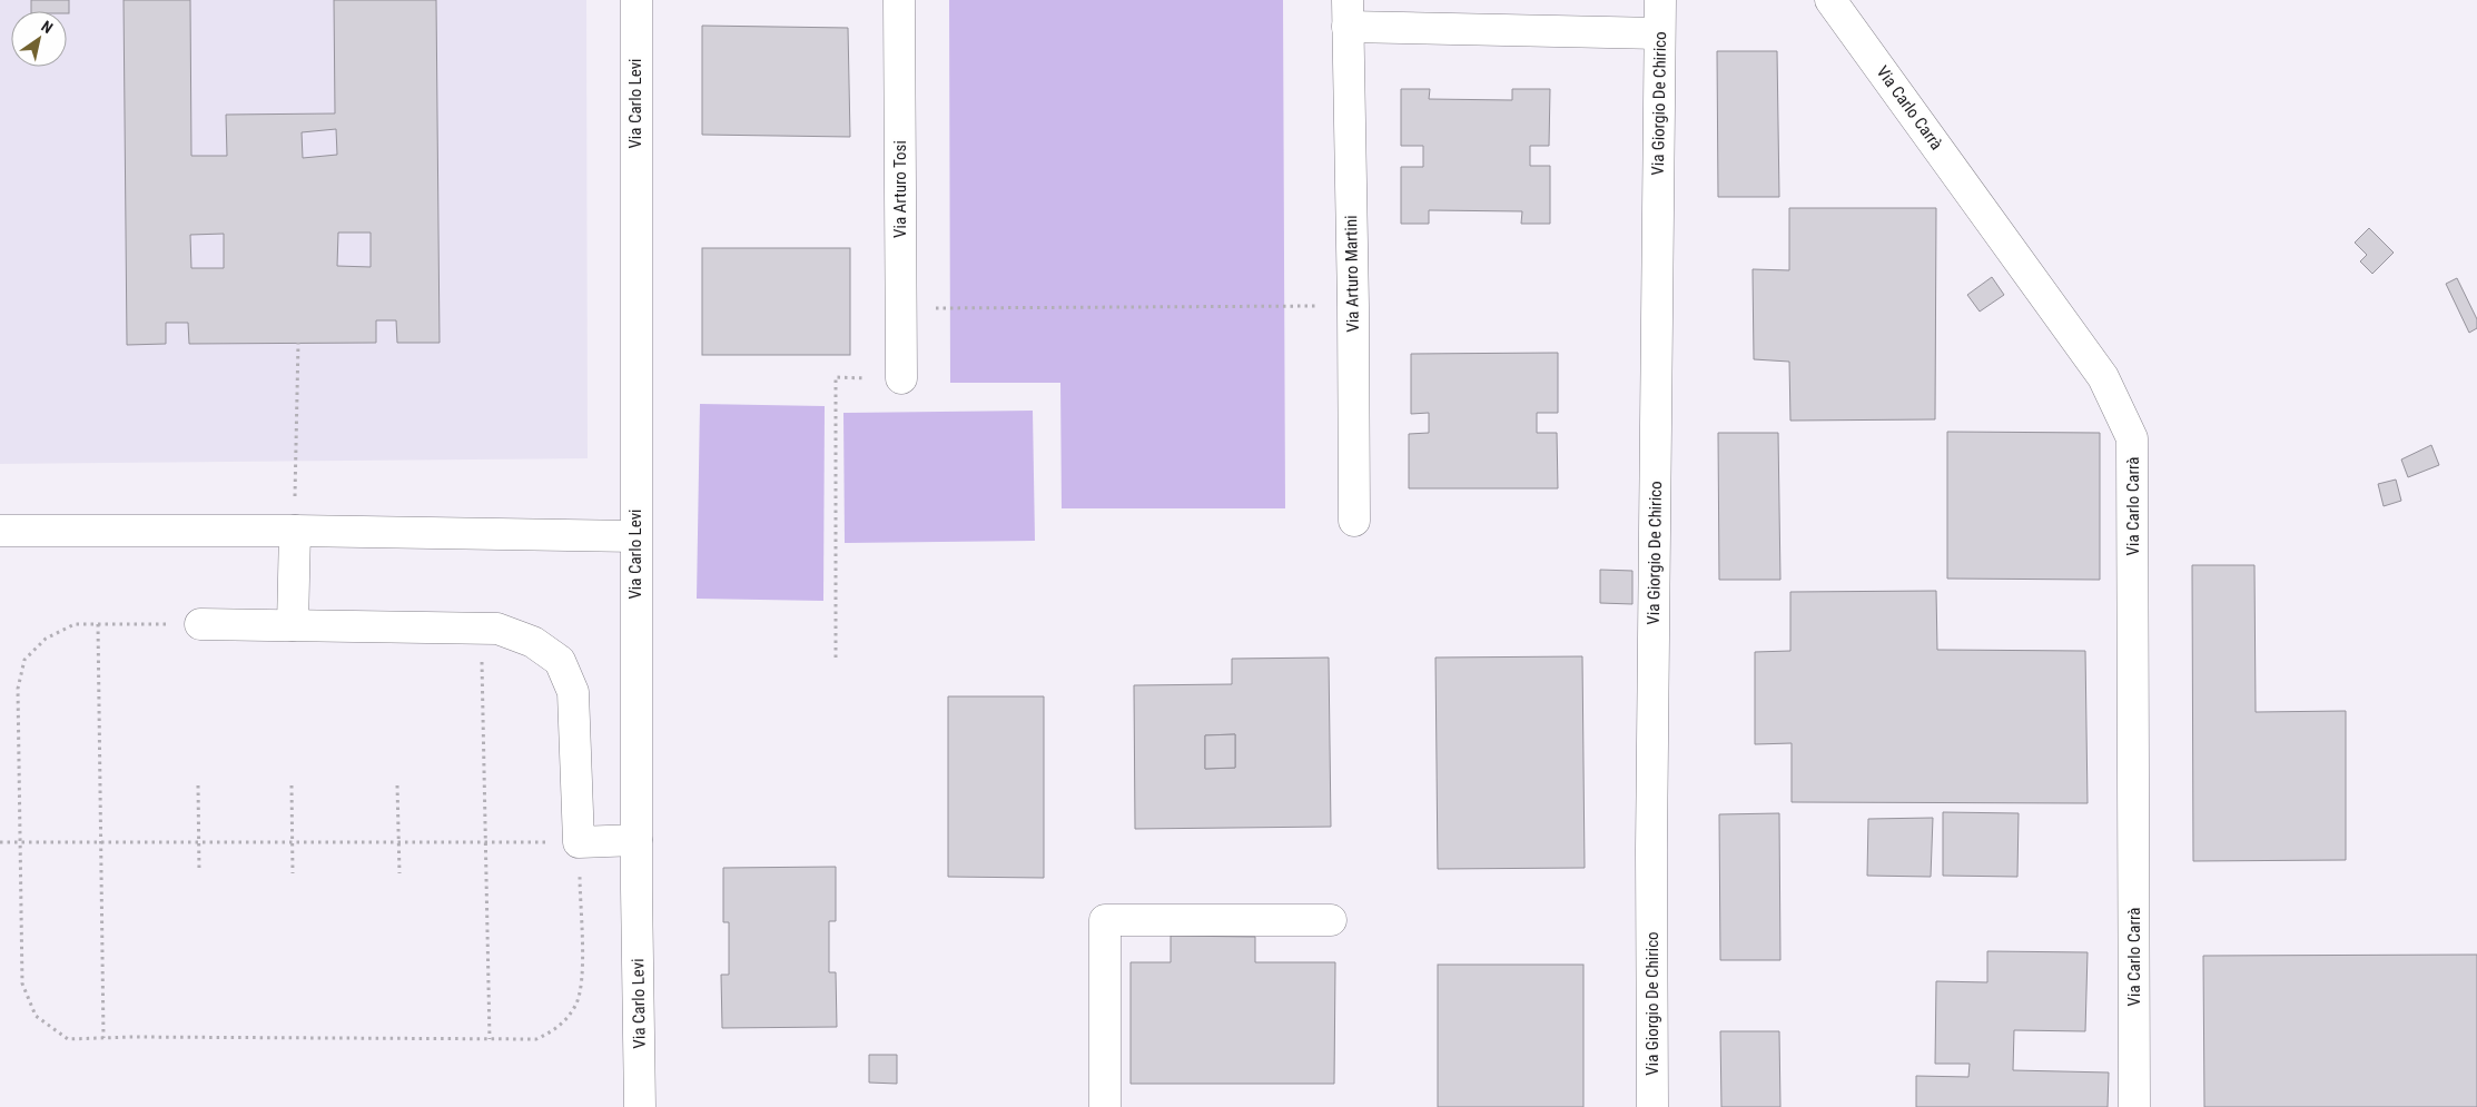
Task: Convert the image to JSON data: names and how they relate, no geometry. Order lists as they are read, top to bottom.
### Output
{
  "streets": {
    "street": [
      "Via Carlo Levi",
      "Via Giorgio De Chirico",
      "Via Carlo Carrà",
      "Via Arturo Tosi",
      "Via Arturo Martini"
    ]
  },
  "crossings": [
    ["Via Giorgio De Chirico", "Via Arturo Martini"]
  ],
  "north": "top right"
}
